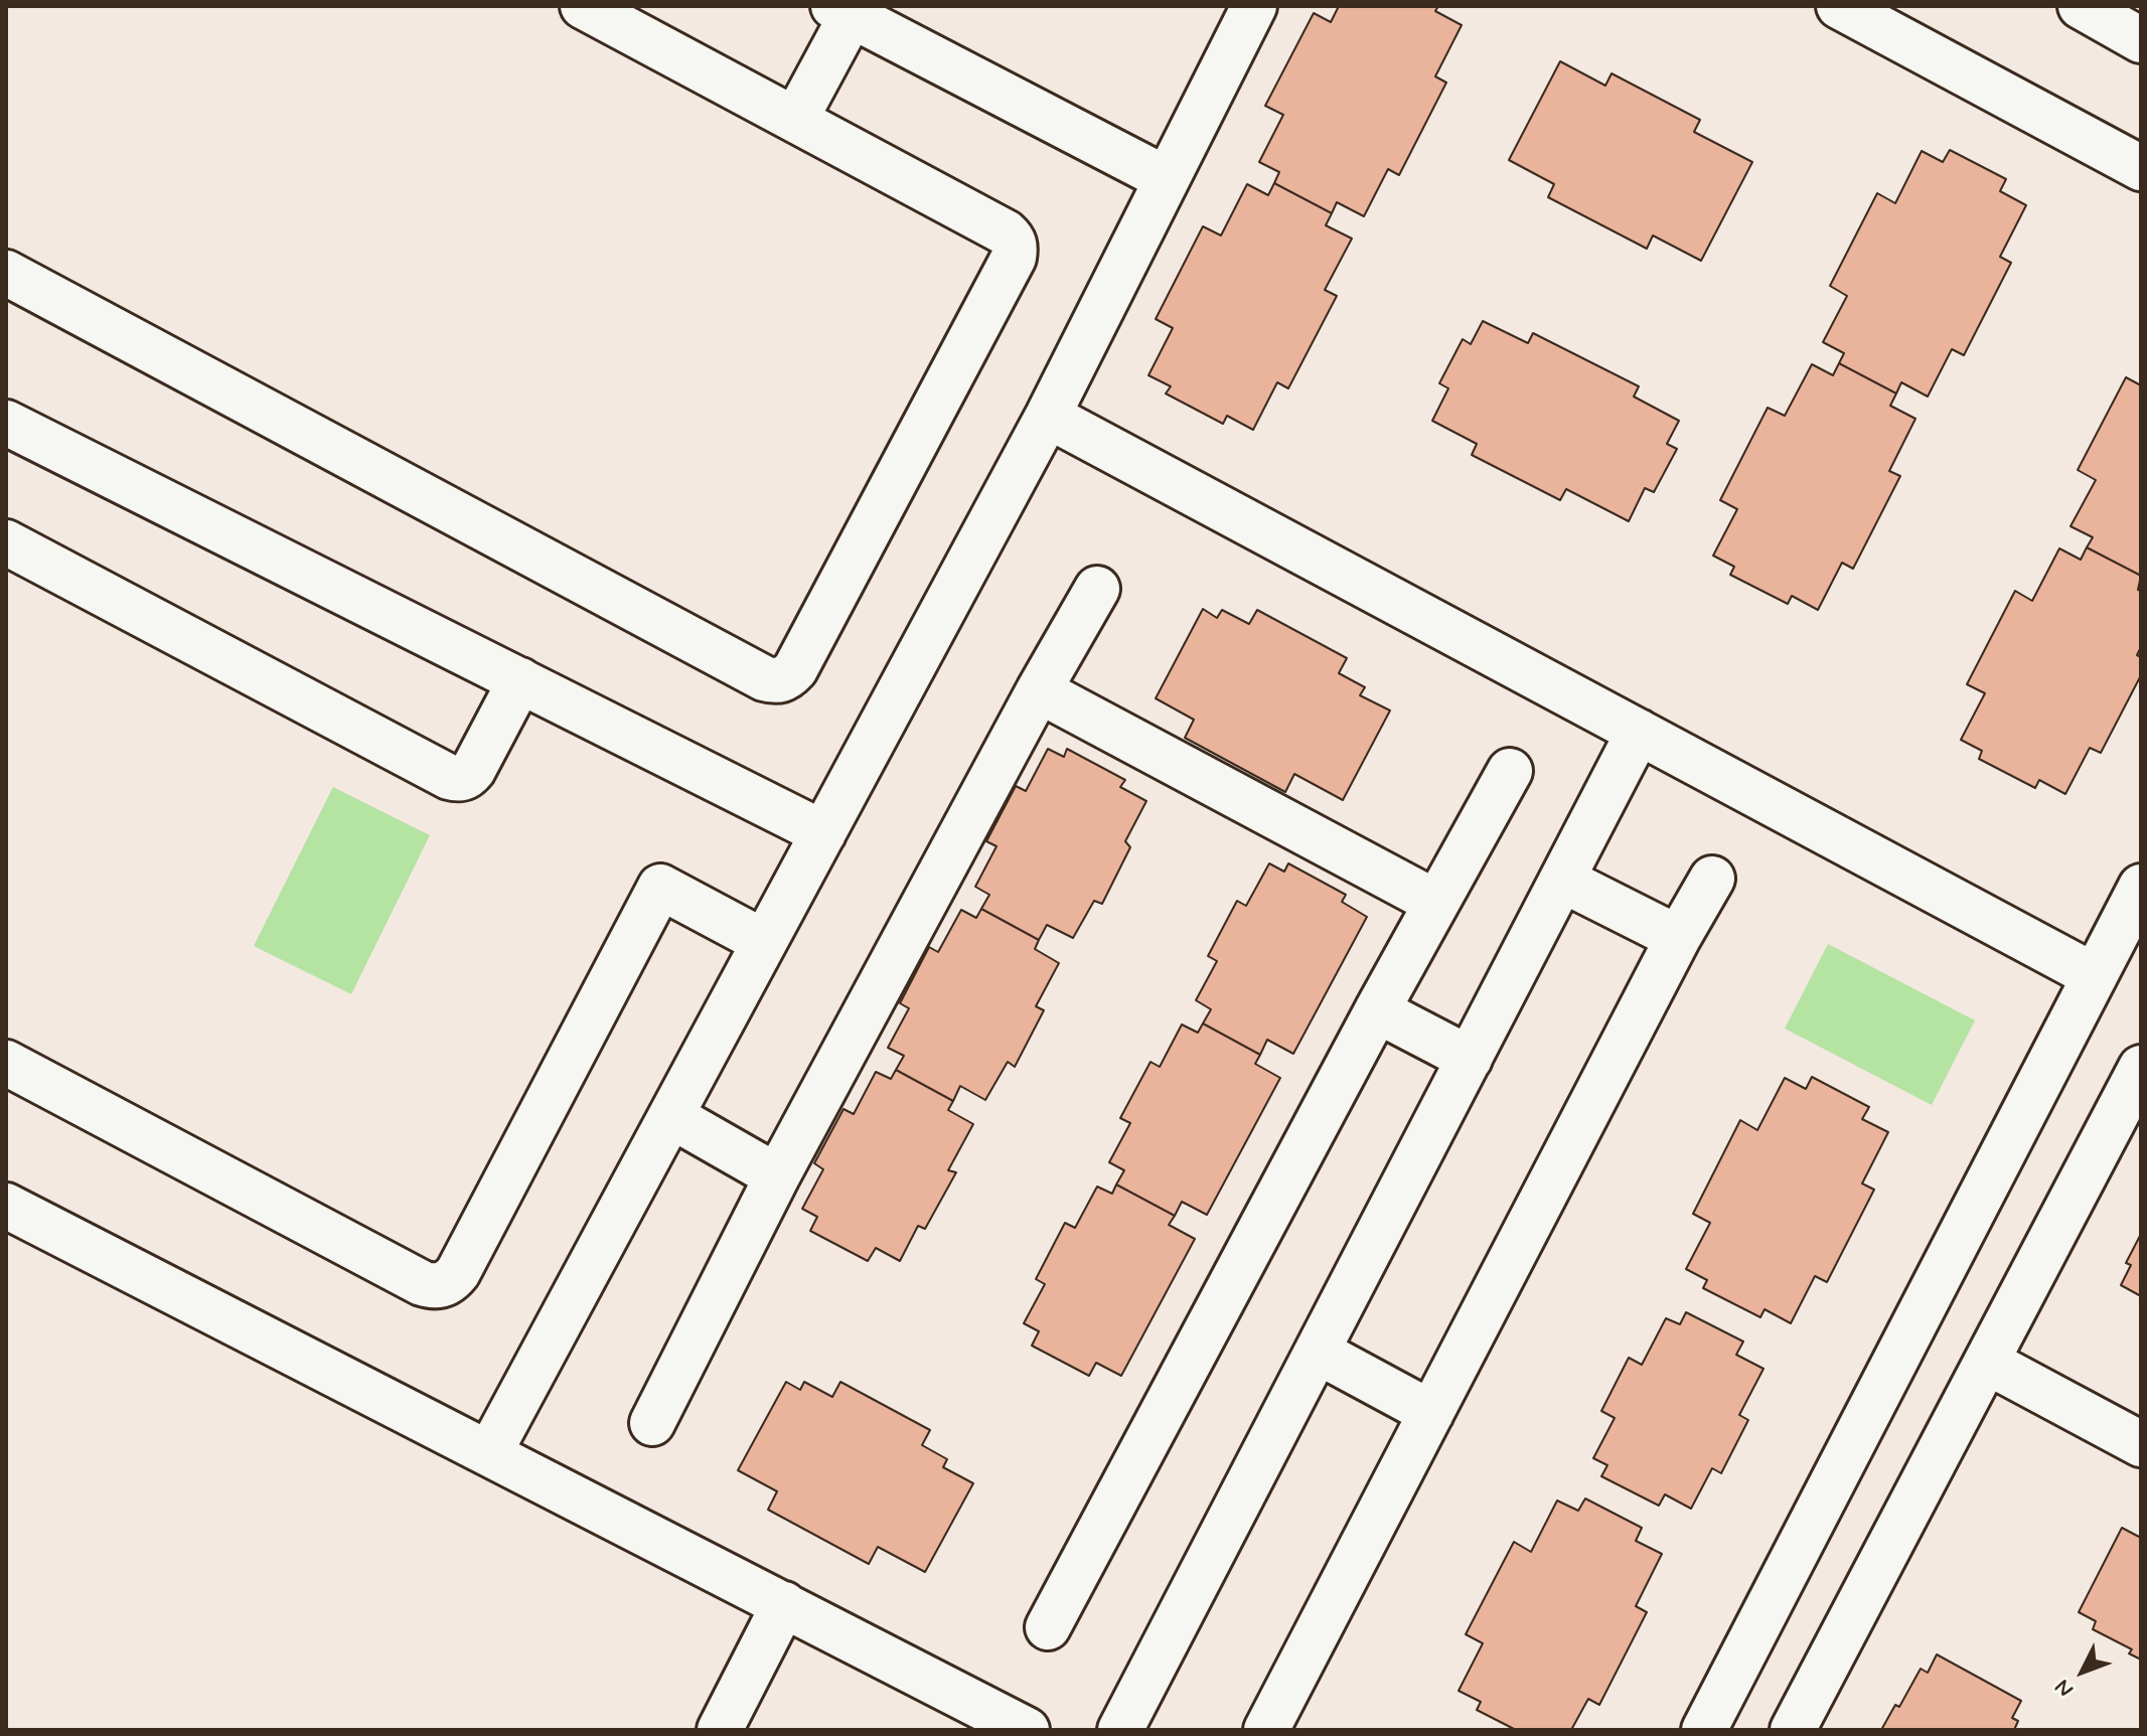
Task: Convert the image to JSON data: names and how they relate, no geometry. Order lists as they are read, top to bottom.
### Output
{
  "north": "bottom left"
}
